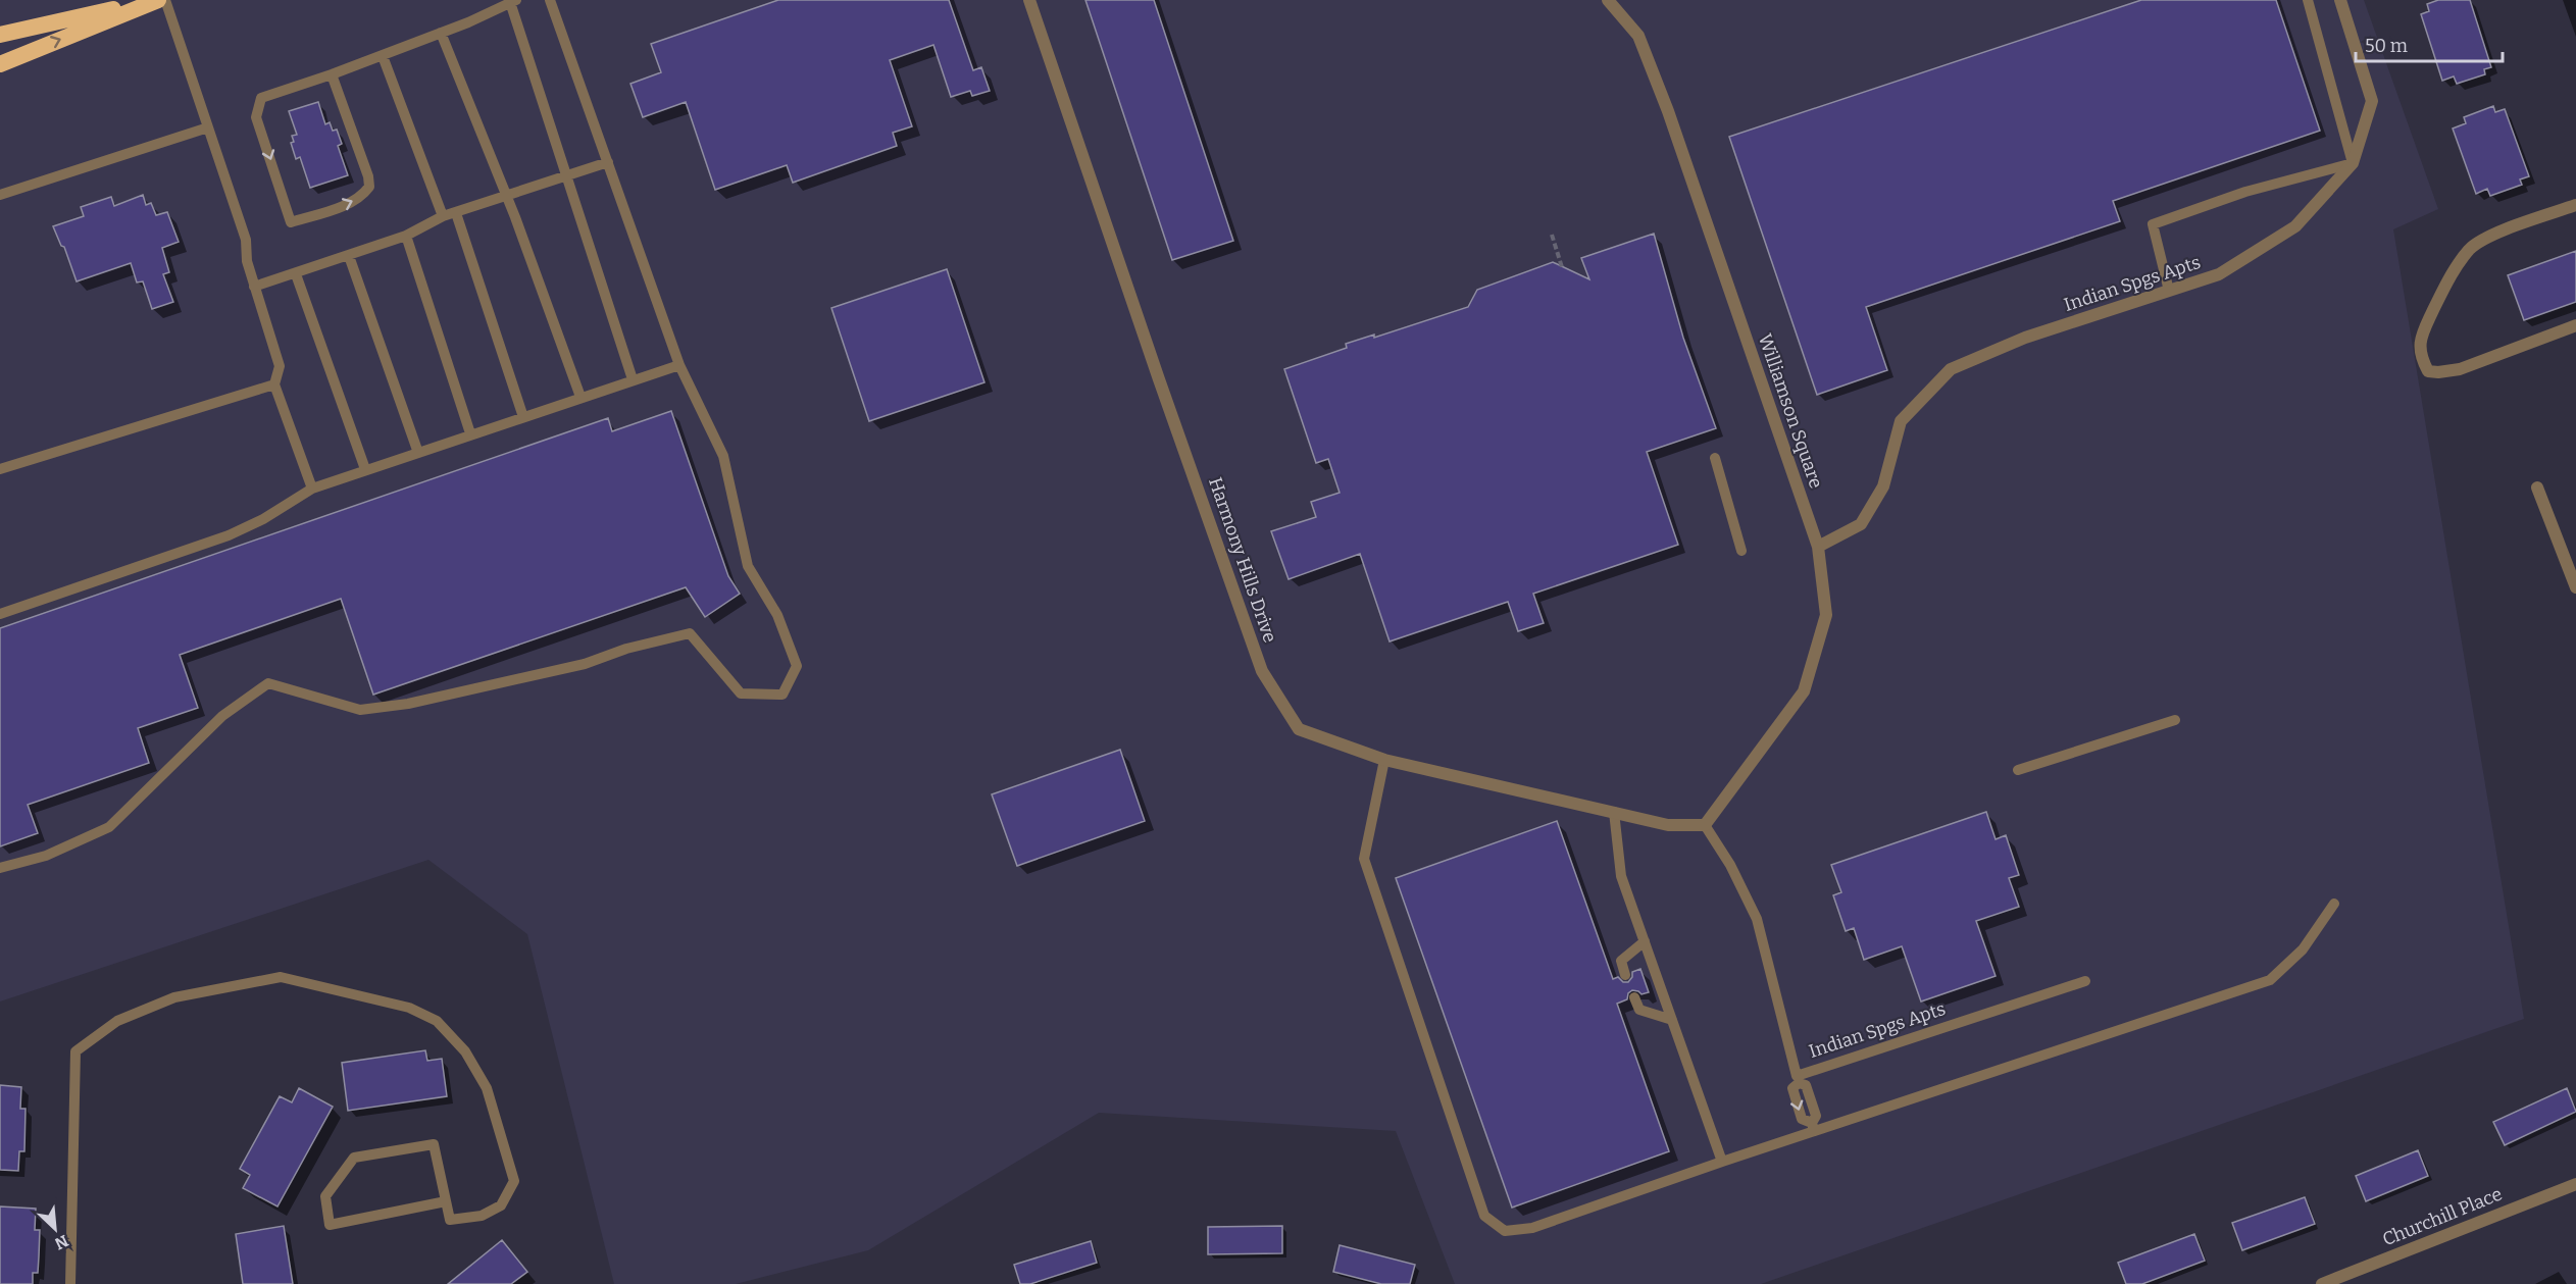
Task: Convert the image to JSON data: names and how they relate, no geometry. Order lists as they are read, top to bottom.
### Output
{
  "streets": {
    "street": [
      "Indian Spgs Apts",
      "Williamson Square",
      "Harmony Hills Drive",
      "Churchill Place"
    ]
  },
  "crossings": [
    ["Indian Spgs Apts", "Williamson Square"],
    ["Indian Spgs Apts", "Harmony Hills Drive"],
    ["Williamson Square", "Harmony Hills Drive"]
  ],
  "scale_bar": "50 m",
  "north": "bottom right"
}
